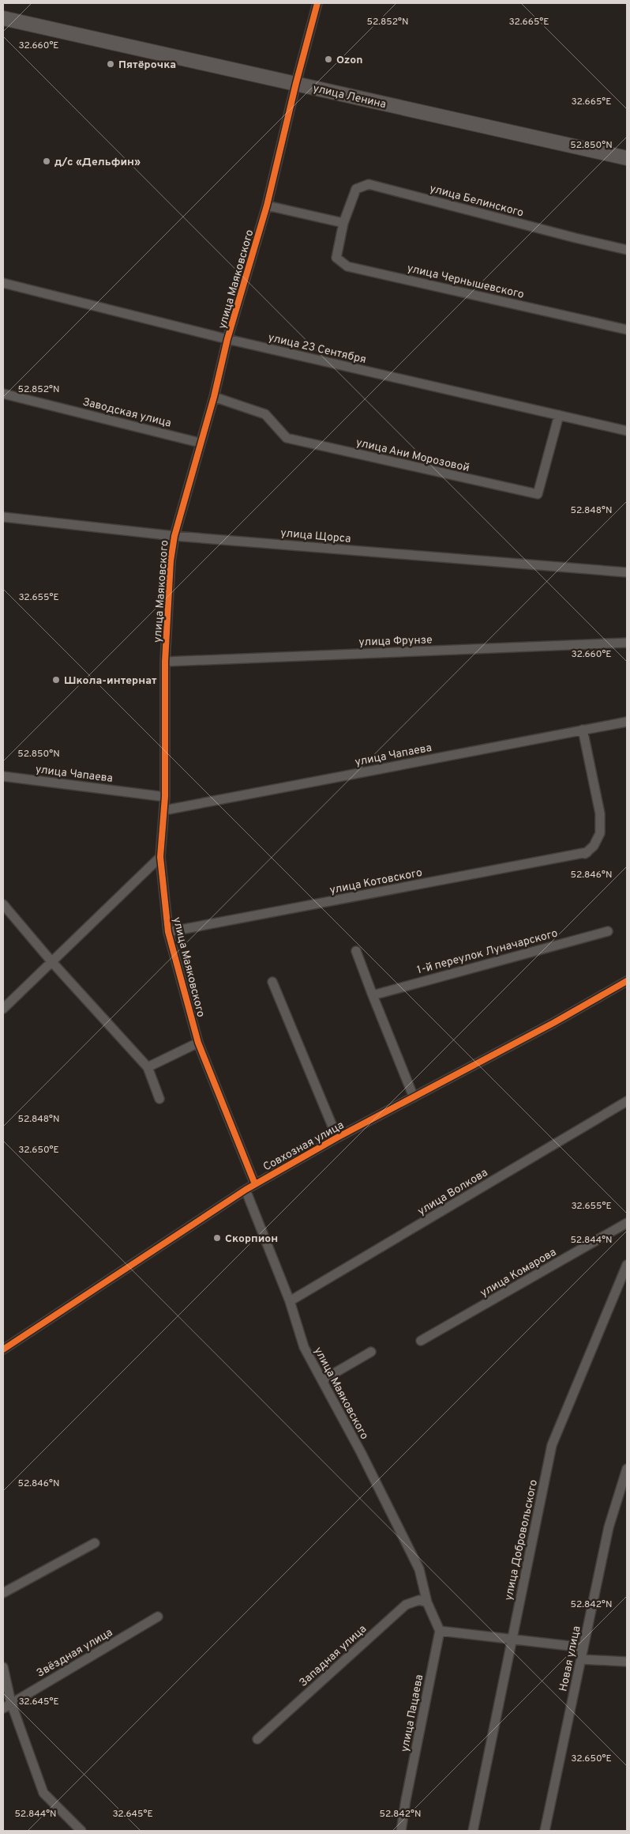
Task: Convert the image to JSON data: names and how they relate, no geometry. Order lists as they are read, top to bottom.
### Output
{
  "streets": {
    "main road": ["улица Ленина"],
    "street": [
      "улица Белинского",
      "улица Маяковского",
      "улица Чернышевского",
      "улица 23 Сентября",
      "Заводская улица",
      "улица Ани Морозовой",
      "улица Щорса",
      "улица Фрунзе",
      "улица Чапаева",
      "улица Котовского",
      "1-й переулок Луначарского",
      "Совхозная улица",
      "улица Волкова",
      "улица Комарова",
      "улица Добровольского",
      "Звёздная улица",
      "Западная улица",
      "Новая улица",
      "улица Пацаева"
    ]
  },
  "crossings": [
    ["улица Ленина", "улица Маяковского"],
    ["улица Белинского", "улица Чернышевского"],
    ["улица Маяковского", "улица 23 Сентября"],
    ["улица Маяковского", "Заводская улица"],
    ["улица Маяковского", "улица Ани Морозовой"],
    ["улица Маяковского", "улица Щорса"],
    ["улица Маяковского", "улица Фрунзе"],
    ["улица Маяковского", "улица Чапаева"],
    ["улица Маяковского", "улица Котовского"],
    ["улица Маяковского", "Совхозная улица"],
    ["улица Маяковского", "улица Волкова"],
    ["улица Маяковского", "Западная улица"],
    ["улица 23 Сентября", "улица Ани Морозовой"],
    ["улица Чапаева", "улица Котовского"]
  ],
  "places": [
    "Ozon",
    "Пятёрочка",
    "д/с «Дельфин»",
    "Школа-интернат",
    "Скорпион"
  ],
  "coordinates": [
    "52.852°N",
    "32.665°E",
    "32.660°E",
    "52.850°N",
    "52.848°N",
    "32.655°E",
    "52.846°N",
    "32.650°E",
    "52.844°N",
    "52.842°N",
    "32.645°E"
  ]
}
